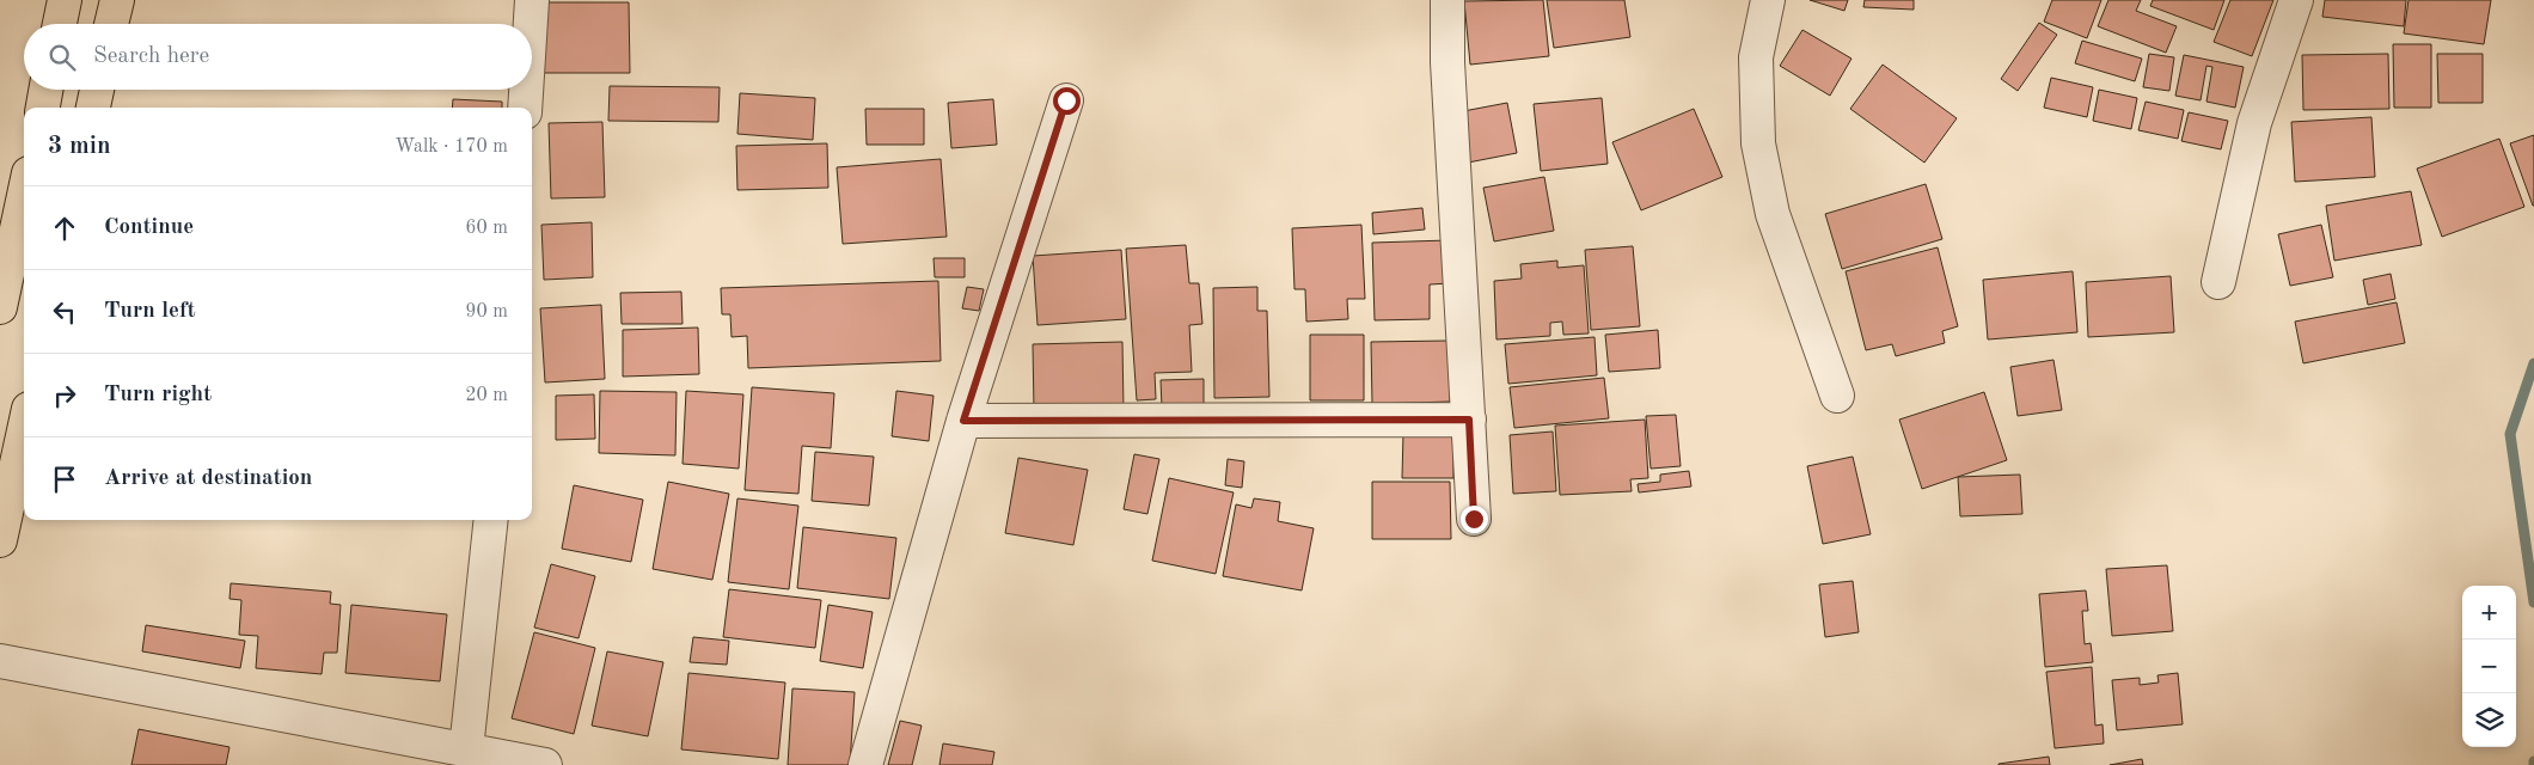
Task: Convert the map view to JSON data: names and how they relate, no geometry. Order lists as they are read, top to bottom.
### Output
{
  "page": {
    "search": "Search here",
    "heading": ["3 min", "Walk · 170 m"],
    "list": [
      ["Continue", "60 m"],
      ["Turn left", "90 m"],
      ["Turn right", "20 m"],
      "Arrive at destination"
    ],
    "map_buttons": ["+", "−"]
  }
}
